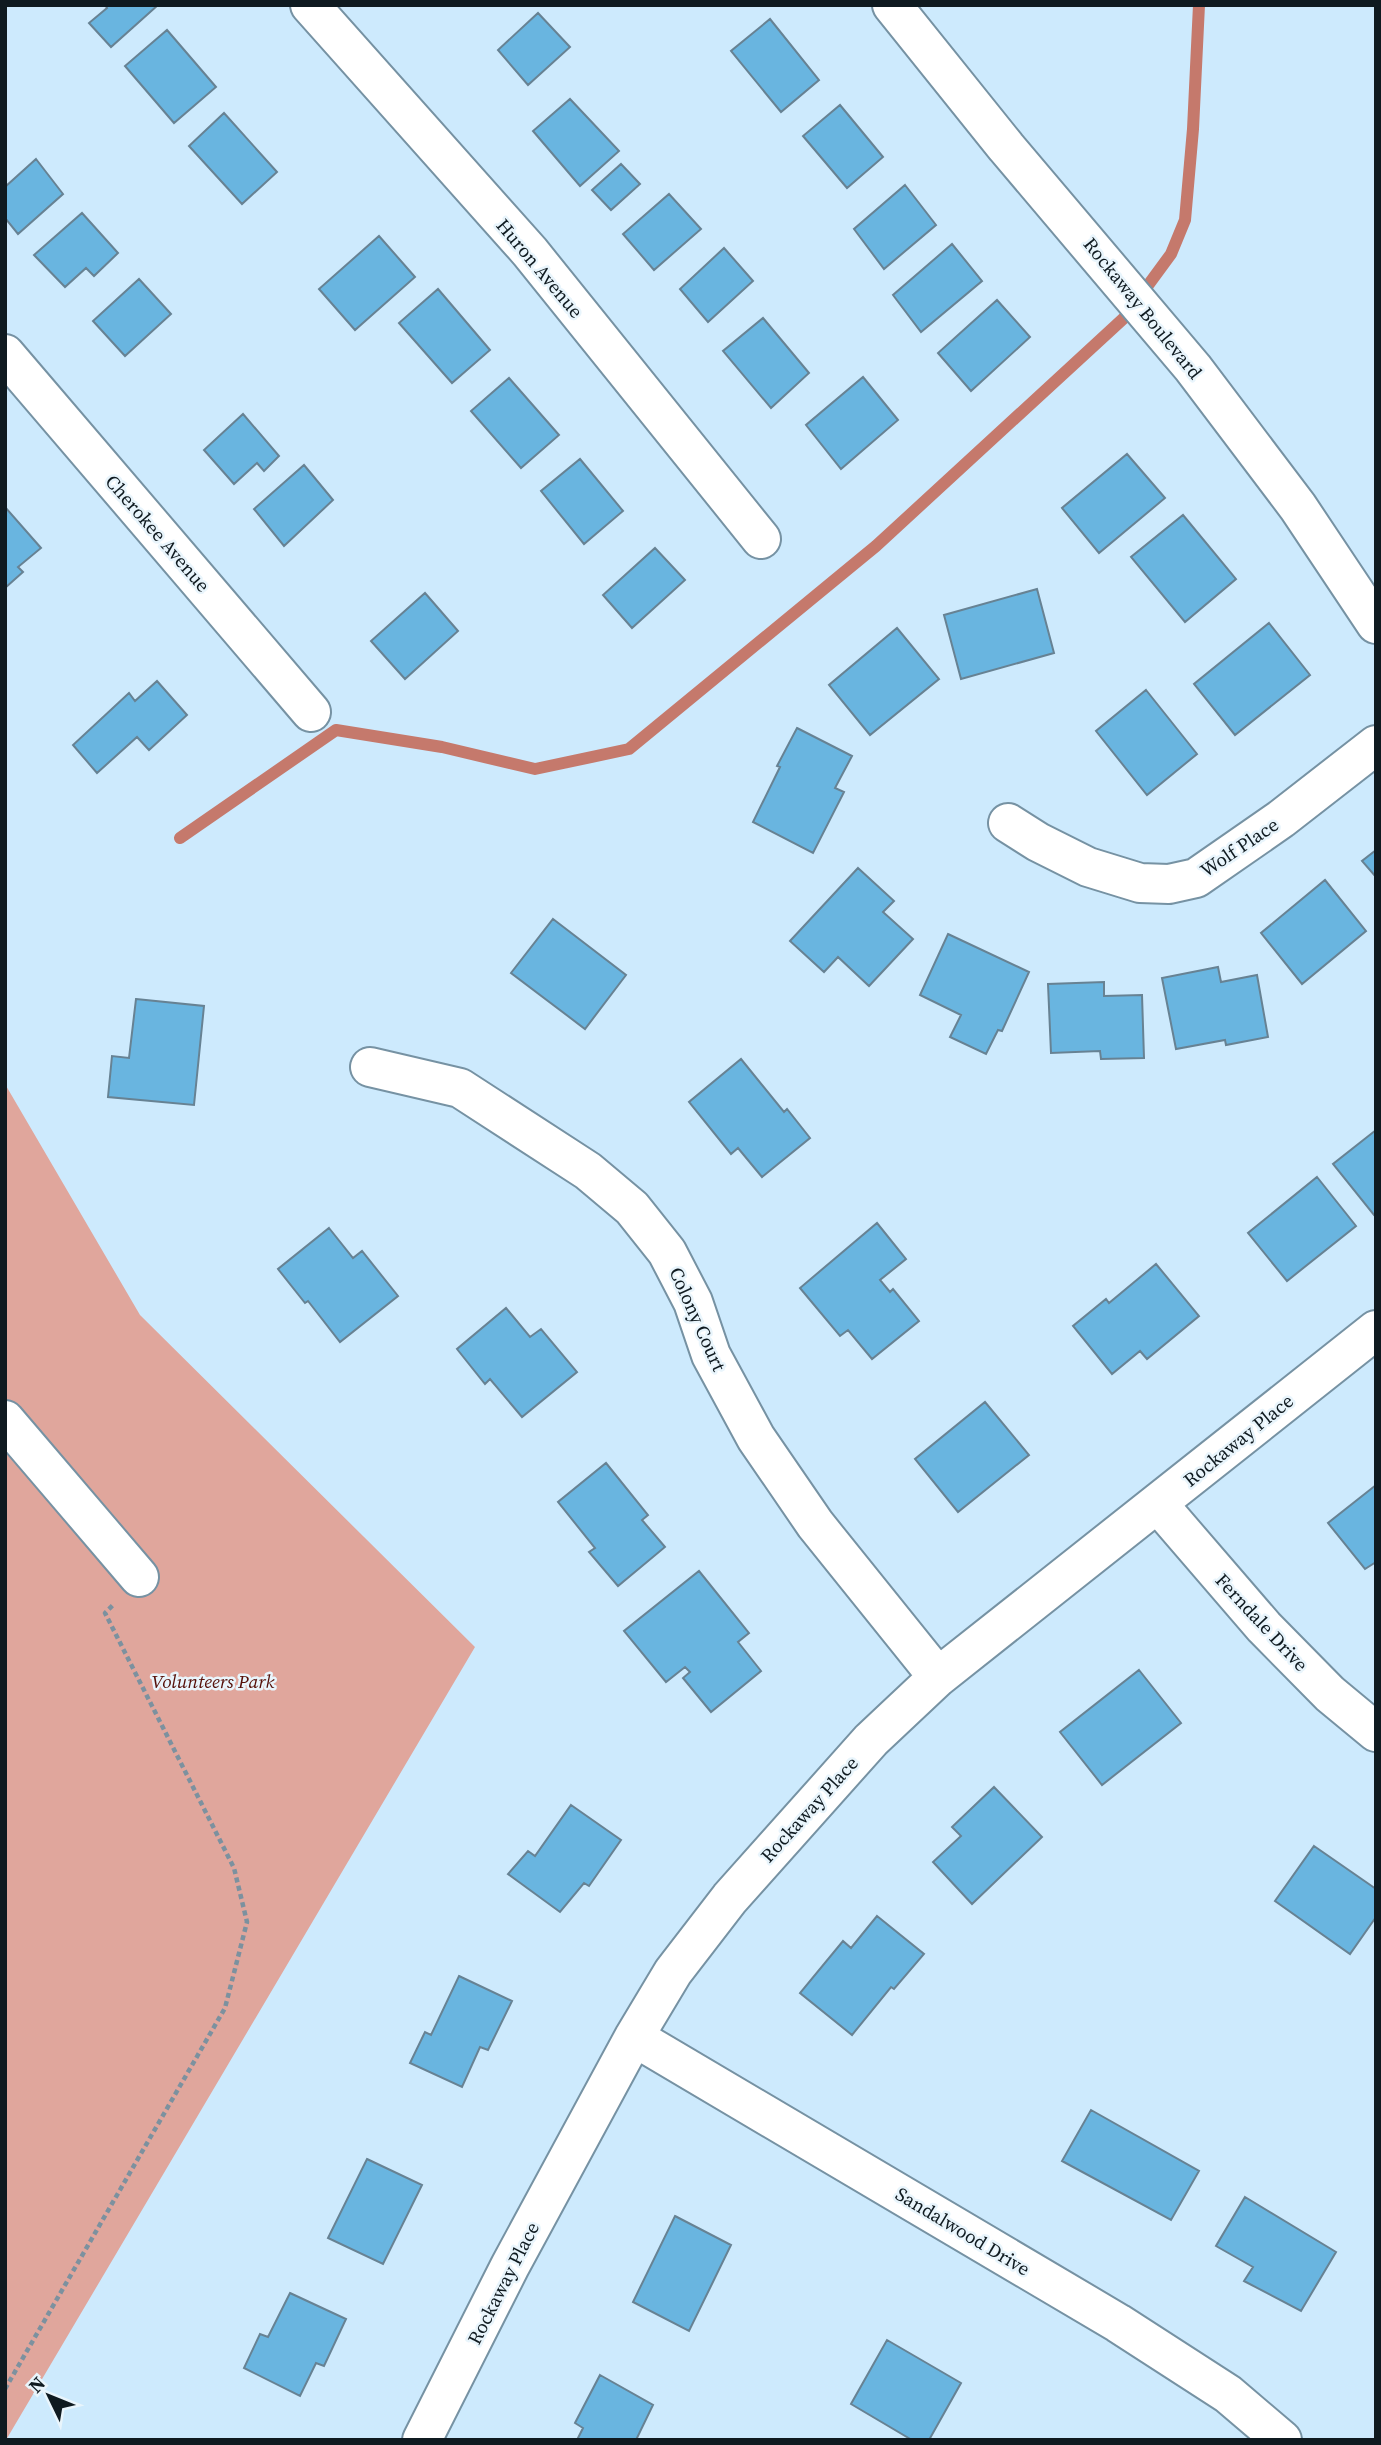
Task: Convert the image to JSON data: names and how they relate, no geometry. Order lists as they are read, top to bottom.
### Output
{
  "streets": {
    "street": [
      "Huron Avenue",
      "Rockaway Boulevard",
      "Cherokee Avenue",
      "Wolf Place",
      "Colony Court",
      "Rockaway Place",
      "Ferndale Drive",
      "Sandalwood Drive"
    ]
  },
  "crossings": [
    ["Colony Court", "Rockaway Place"],
    ["Rockaway Place", "Ferndale Drive"],
    ["Rockaway Place", "Sandalwood Drive"]
  ],
  "parks": ["Volunteers Park"],
  "north": "top left"
}
